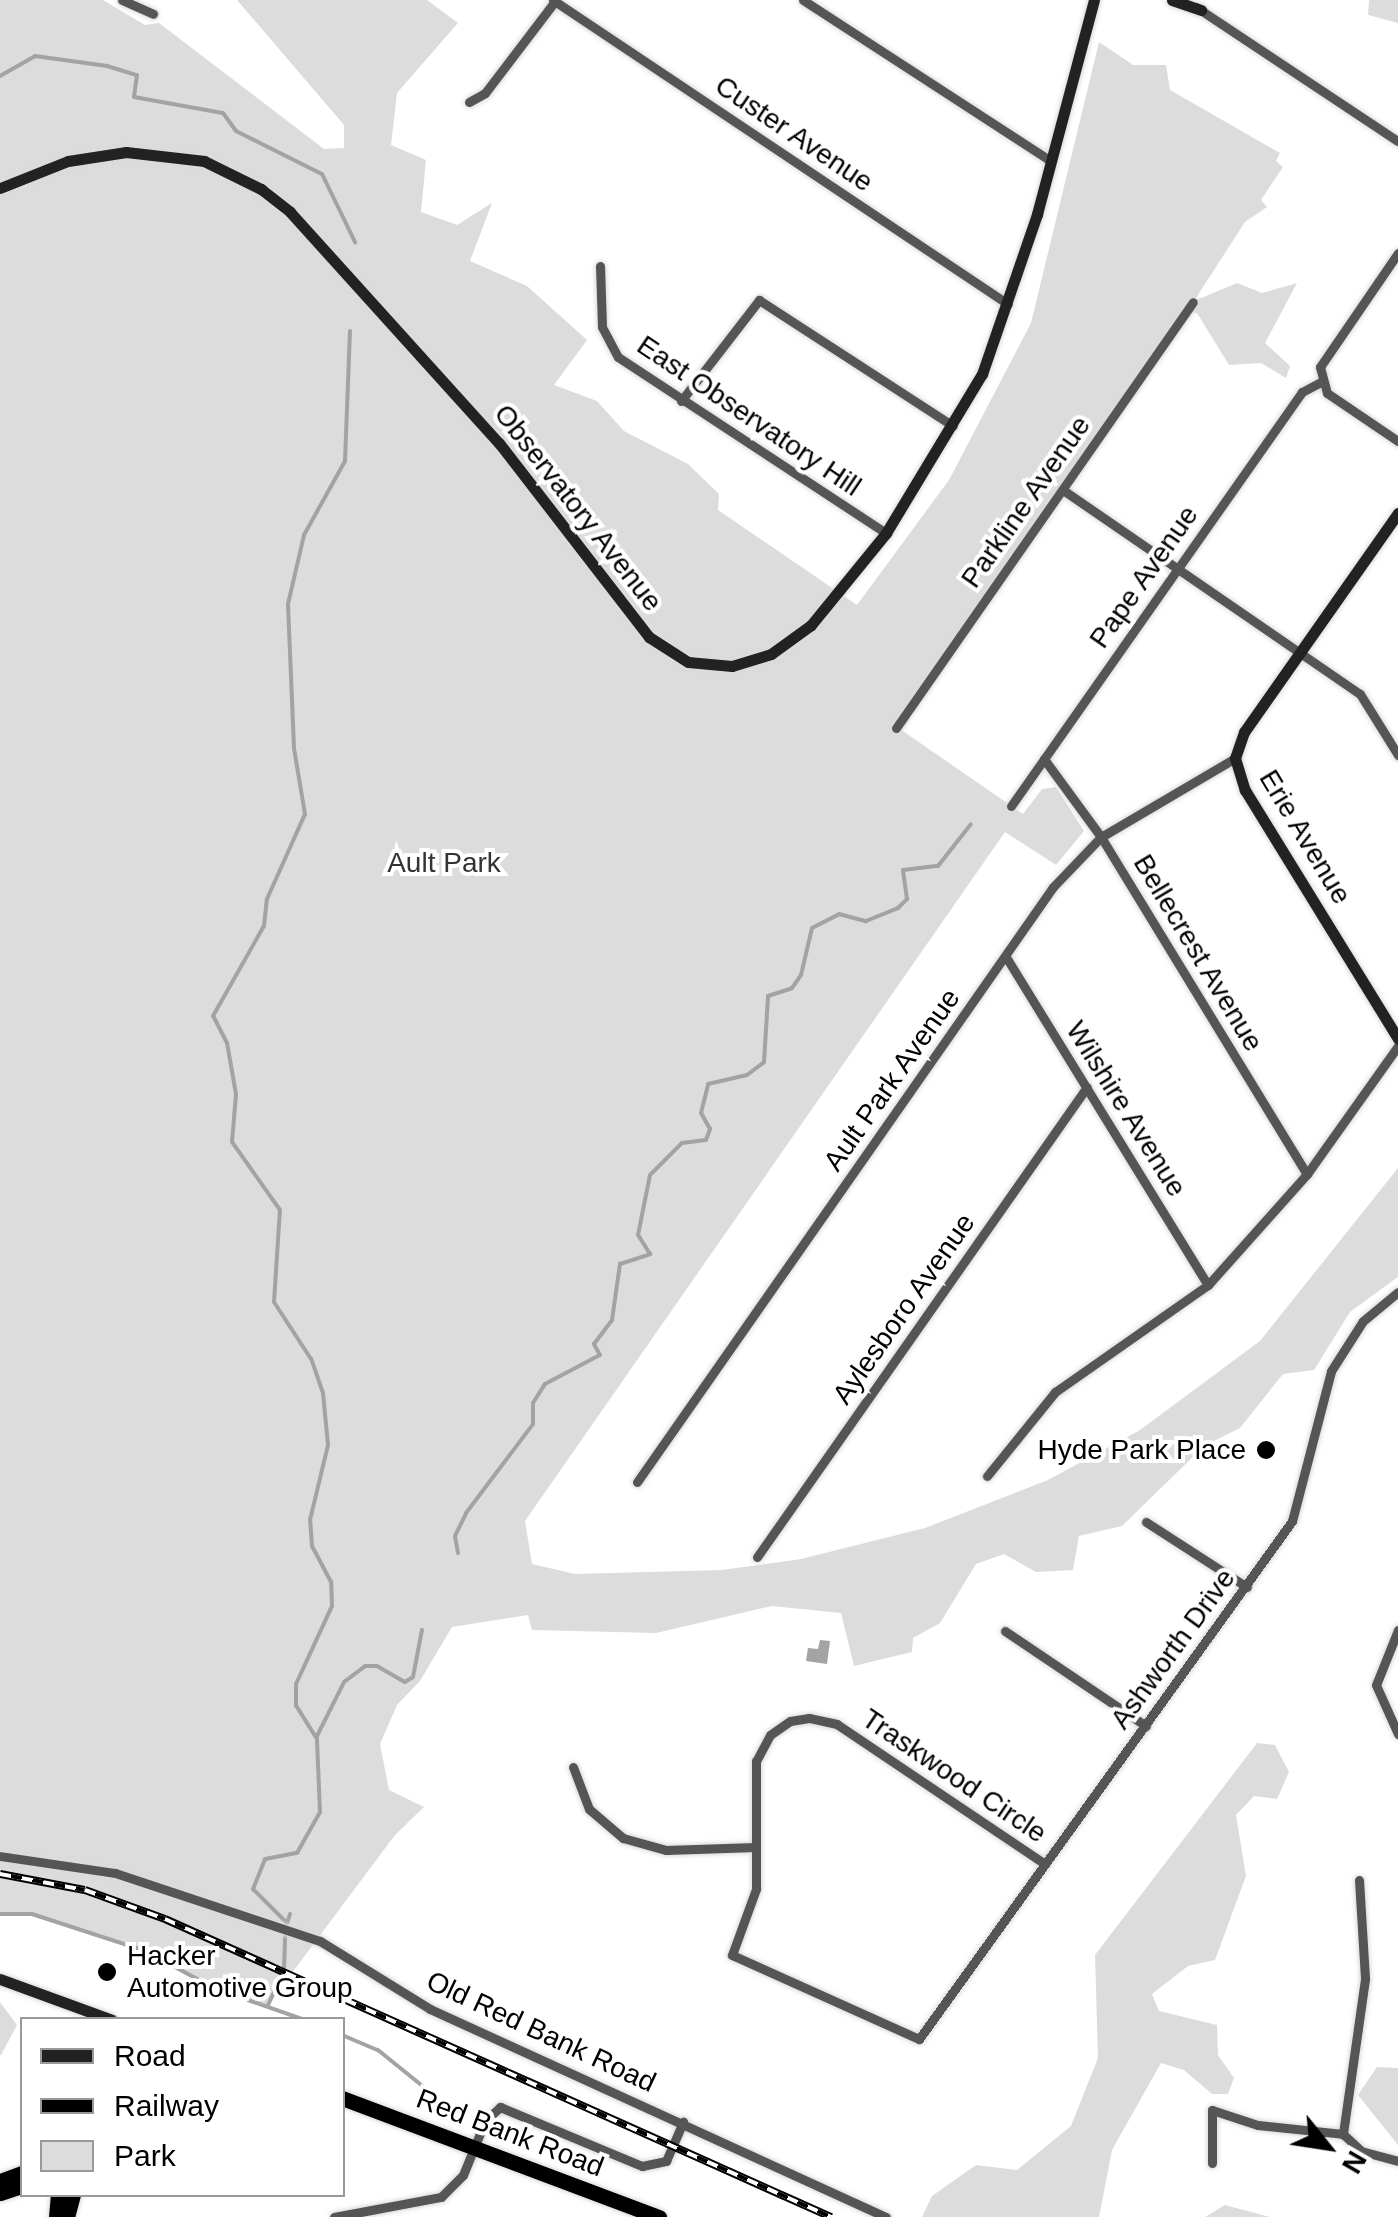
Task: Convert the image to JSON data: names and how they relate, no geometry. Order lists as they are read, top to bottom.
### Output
{
  "streets": {
    "highway": ["Red Bank Road"],
    "street": [
      "Custer Avenue",
      "East Observatory Hill",
      "Parkline Avenue",
      "Observatory Avenue",
      "Pape Avenue",
      "Erie Avenue",
      "Bellecrest Avenue",
      "Ault Park Avenue",
      "Wilshire Avenue",
      "Aylesboro Avenue",
      "Ashworth Drive",
      "Traskwood Circle",
      "Old Red Bank Road"
    ]
  },
  "crossings": [
    ["Custer Avenue", "Observatory Avenue"],
    ["East Observatory Hill", "Observatory Avenue"],
    ["Pape Avenue", "Bellecrest Avenue"],
    ["Erie Avenue", "Ault Park Avenue"],
    ["Bellecrest Avenue", "Ault Park Avenue"],
    ["Ault Park Avenue", "Wilshire Avenue"],
    ["Wilshire Avenue", "Aylesboro Avenue"],
    ["Ashworth Drive", "Traskwood Circle"]
  ],
  "parks": ["Ault Park"],
  "places": ["Hyde Park Place", "Hacker Automotive Group"],
  "legend": ["Road", "Railway", "Park"],
  "north": "bottom right"
}
